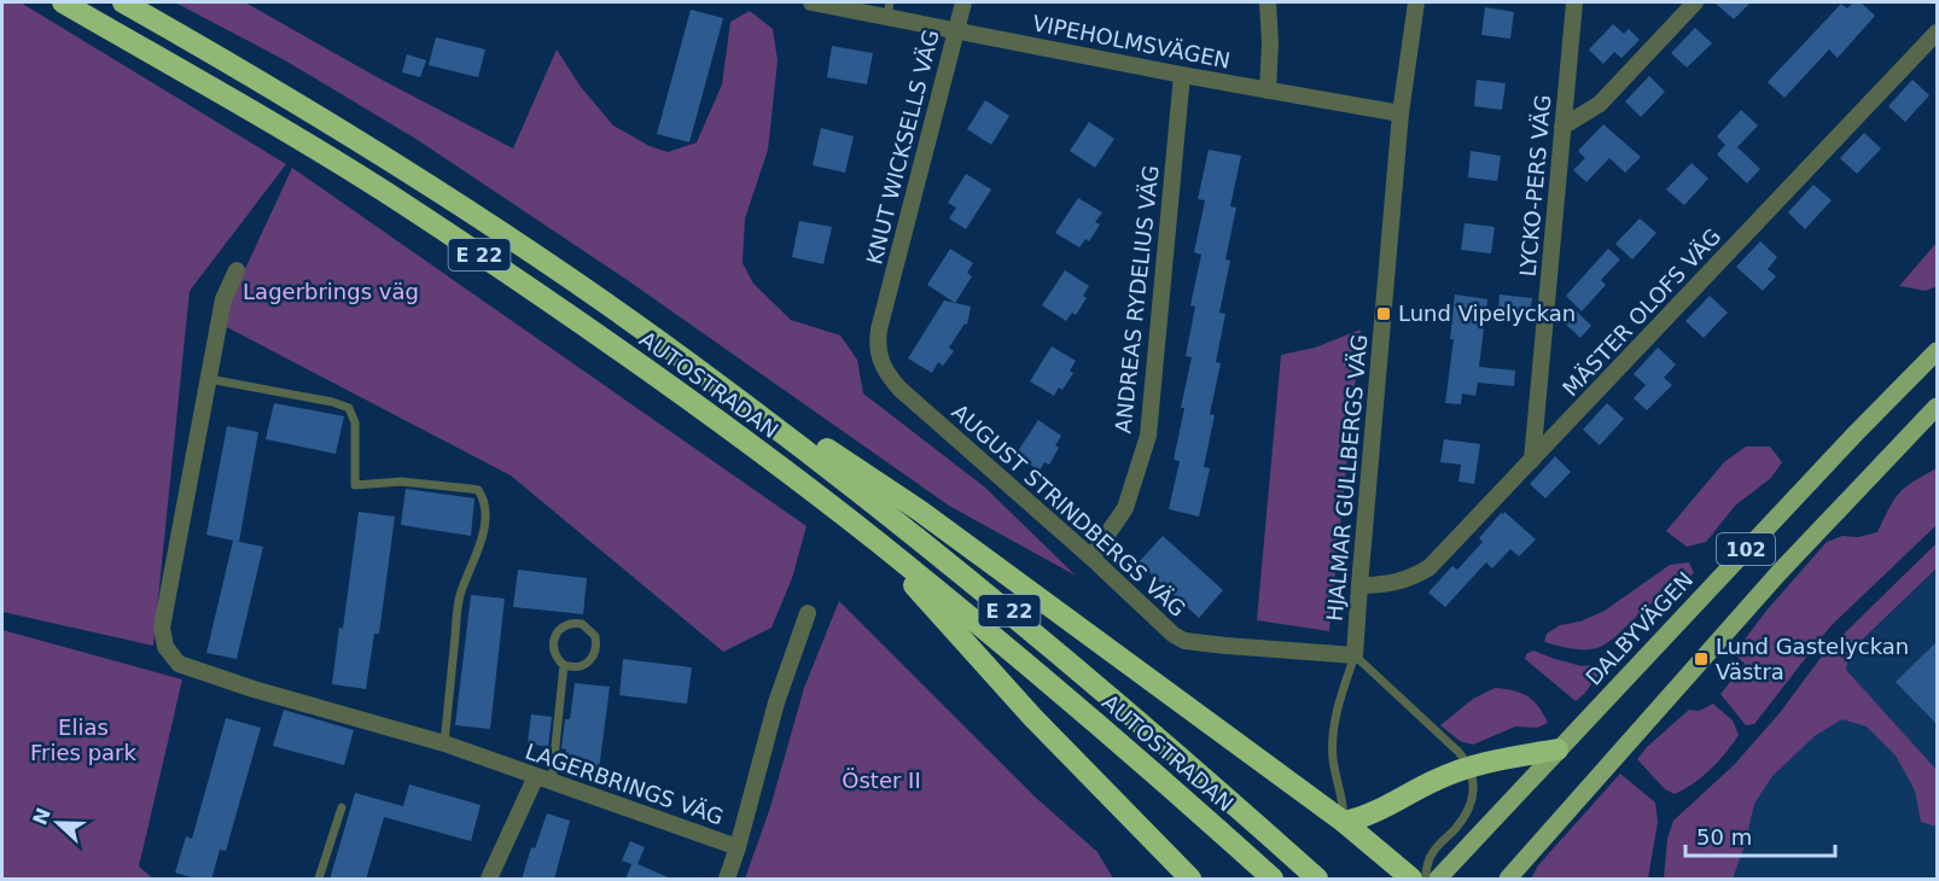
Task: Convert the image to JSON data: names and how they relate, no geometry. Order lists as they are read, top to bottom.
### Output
{
  "streets": {
    "highway": ["E 22", "AUTOSTRADAN"],
    "main road": ["102", "DALBYVÄGEN"],
    "street": [
      "VIPEHOLMSVÄGEN",
      "KNUT WICKSELLS VÄG",
      "LYCKO-PERS VÄG",
      "ANDREAS RYDELIUS VÄG",
      "MÄSTER OLOFS VÄG",
      "HJALMAR GULLBERGS VÄG",
      "AUGUST STRINDBERGS VÄG",
      "LAGERBRINGS VÄG"
    ]
  },
  "crossings": [
    ["VIPEHOLMSVÄGEN", "KNUT WICKSELLS VÄG"],
    ["VIPEHOLMSVÄGEN", "ANDREAS RYDELIUS VÄG"],
    ["VIPEHOLMSVÄGEN", "HJALMAR GULLBERGS VÄG"],
    ["KNUT WICKSELLS VÄG", "AUGUST STRINDBERGS VÄG"],
    ["LYCKO-PERS VÄG", "MÄSTER OLOFS VÄG"],
    ["ANDREAS RYDELIUS VÄG", "AUGUST STRINDBERGS VÄG"],
    ["MÄSTER OLOFS VÄG", "HJALMAR GULLBERGS VÄG"],
    ["HJALMAR GULLBERGS VÄG", "AUGUST STRINDBERGS VÄG"]
  ],
  "parks": ["Lagerbrings väg", "Elias Fries park", "Öster II"],
  "places": {
    "transit": ["Lund Vipelyckan", "Lund Gastelyckan Västra"]
  },
  "scale_bar": "50 m",
  "north": "left"
}
